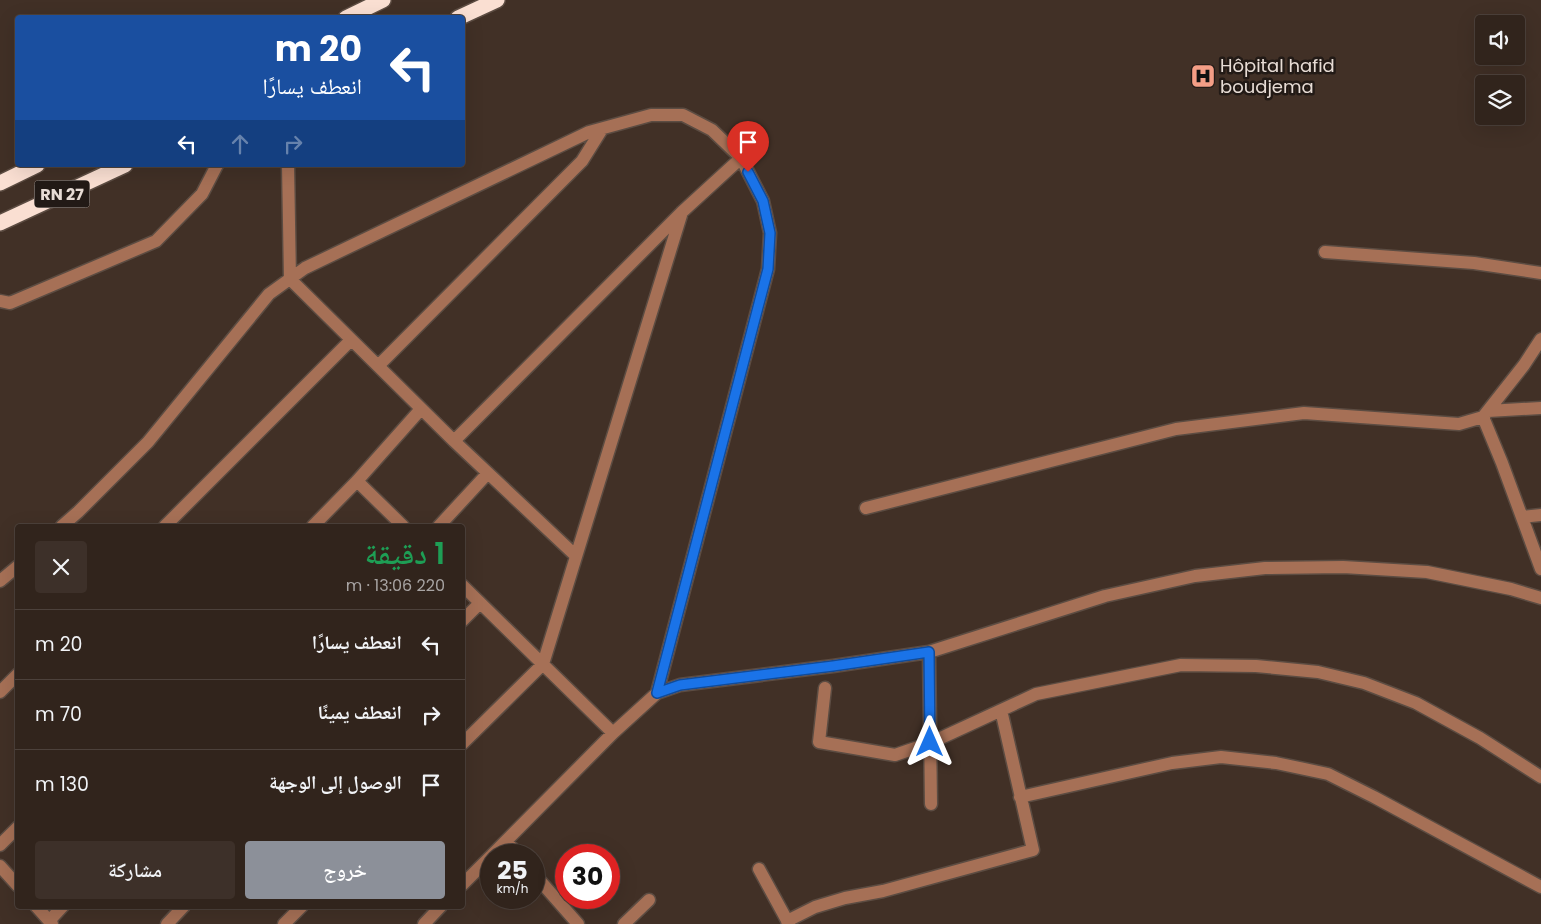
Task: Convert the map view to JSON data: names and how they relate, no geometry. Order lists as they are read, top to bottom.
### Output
{
  "streets": {
    "highway": ["RN 27"]
  },
  "places": {
    "hospital": ["Hôpital hafid boudjema"]
  },
  "page": {
    "turn": ["20 m", "انعطف يسارًا"],
    "heading": ["1 دقيقة", "220 m · 13:06"],
    "list": [
      {
        "name": "انعطف يسارًا",
        "value": "20 m"
      },
      {
        "name": "انعطف يمينًا",
        "value": "70 m"
      },
      {
        "name": "الوصول إلى الوجهة",
        "value": "130 m"
      }
    ],
    "buttons": ["خروج", "مشاركة"],
    "speed": "25 km/h",
    "limit": "30"
  }
}
